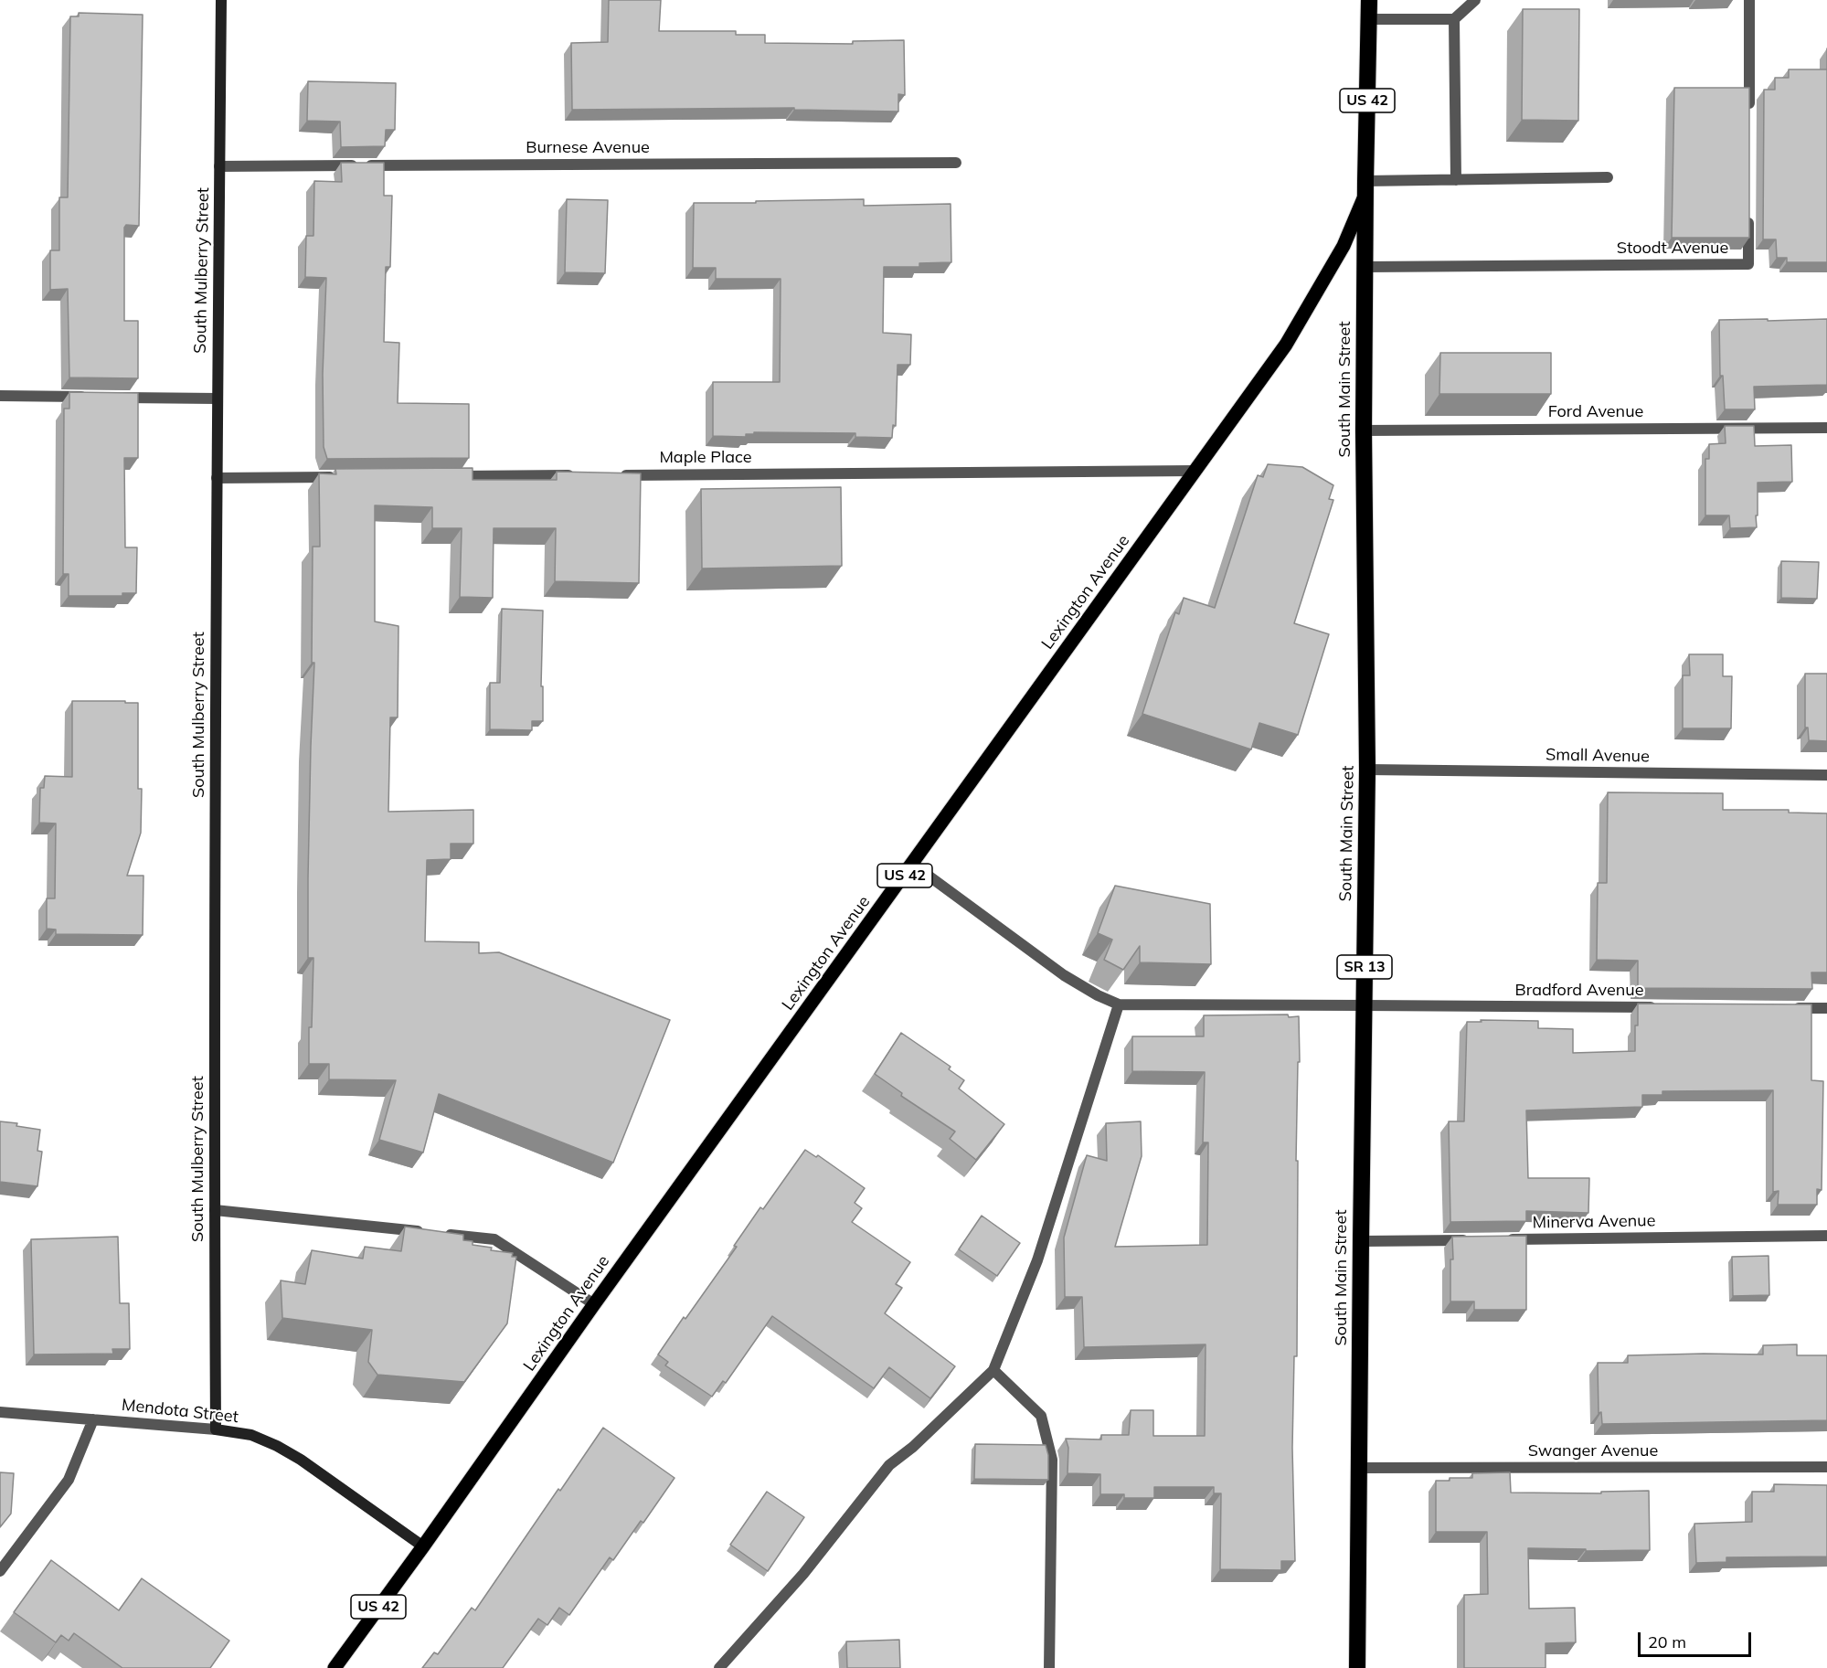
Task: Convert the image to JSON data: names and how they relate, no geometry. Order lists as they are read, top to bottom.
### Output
{
  "streets": {
    "highway": ["US 42", "South Main Street", "SR 13"],
    "main road": ["Lexington Avenue"],
    "street": [
      "Burnese Avenue",
      "Stoodt Avenue",
      "South Mulberry Street",
      "Ford Avenue",
      "Maple Place",
      "Small Avenue",
      "Bradford Avenue",
      "Minerva Avenue",
      "Mendota Street",
      "Swanger Avenue"
    ]
  },
  "crossings": [
    ["Burnese Avenue", "South Mulberry Street"],
    ["Stoodt Avenue", "South Main Street"],
    ["South Mulberry Street", "Mendota Street"],
    ["South Main Street", "Ford Avenue"],
    ["South Main Street", "Lexington Avenue"],
    ["South Main Street", "Small Avenue"],
    ["South Main Street", "Bradford Avenue"],
    ["South Main Street", "Swanger Avenue"],
    ["Maple Place", "Lexington Avenue"],
    ["Lexington Avenue", "Mendota Street"]
  ],
  "scale_bar": "20 m"
}
